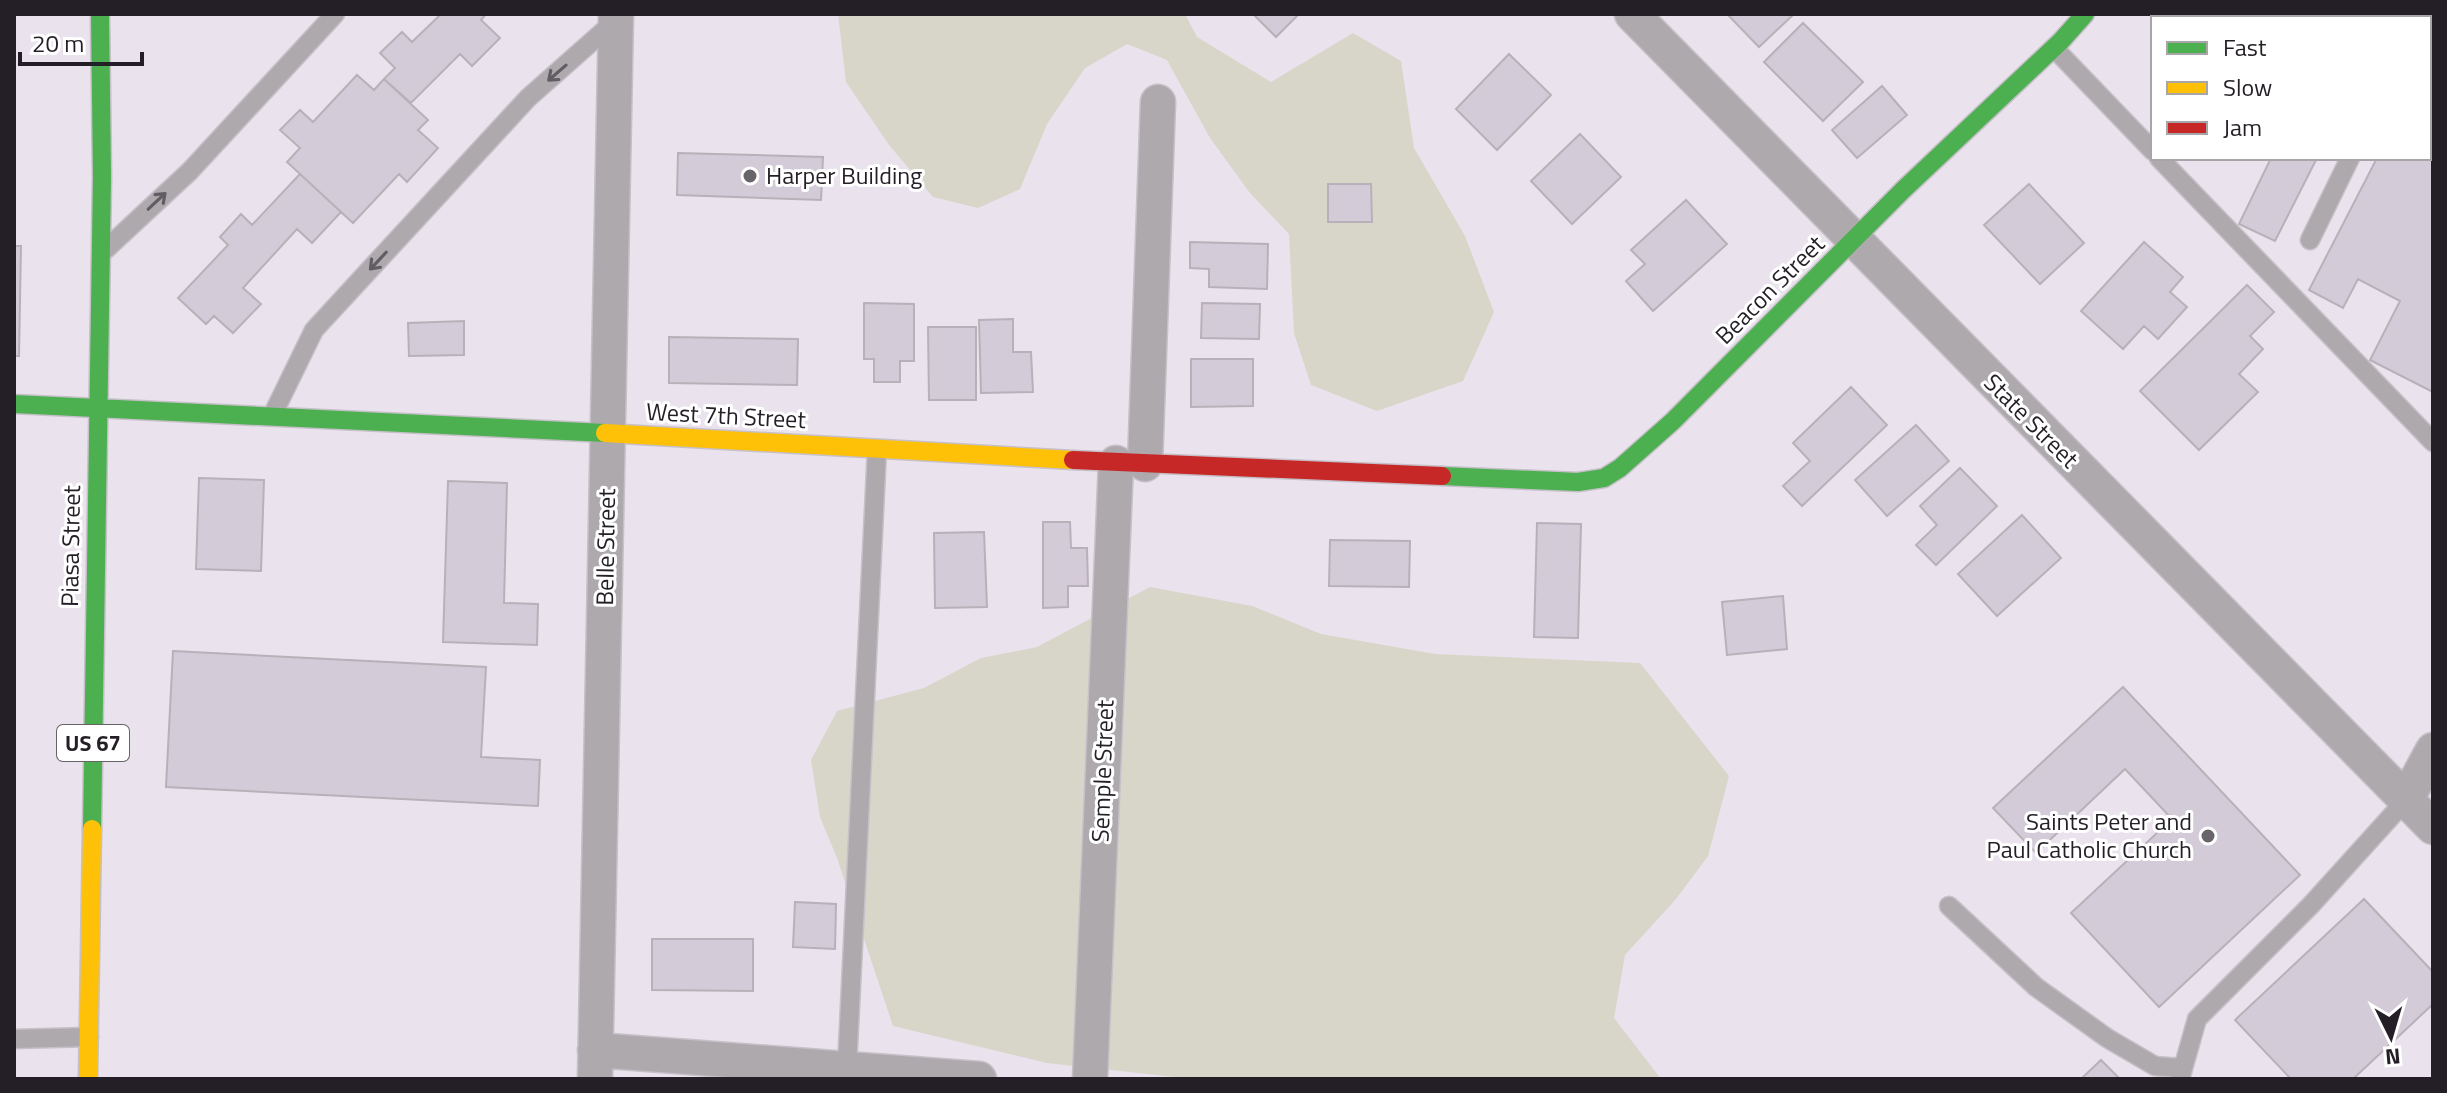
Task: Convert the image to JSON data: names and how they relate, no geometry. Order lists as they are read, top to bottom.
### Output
{
  "streets": {
    "main road": [
      "Beacon Street",
      "West 7th Street",
      "Piasa Street",
      "US 67"
    ],
    "street": ["State Street", "Belle Street", "Semple Street"]
  },
  "crossings": [
    ["Beacon Street", "West 7th Street"],
    ["Beacon Street", "State Street"],
    ["West 7th Street", "Piasa Street"],
    ["West 7th Street", "Belle Street"],
    ["West 7th Street", "Semple Street"]
  ],
  "places": ["Harper Building", "Saints Peter and Paul Catholic Church"],
  "legend": ["Fast", "Slow", "Jam"],
  "scale_bar": "20 m",
  "north": "bottom"
}
